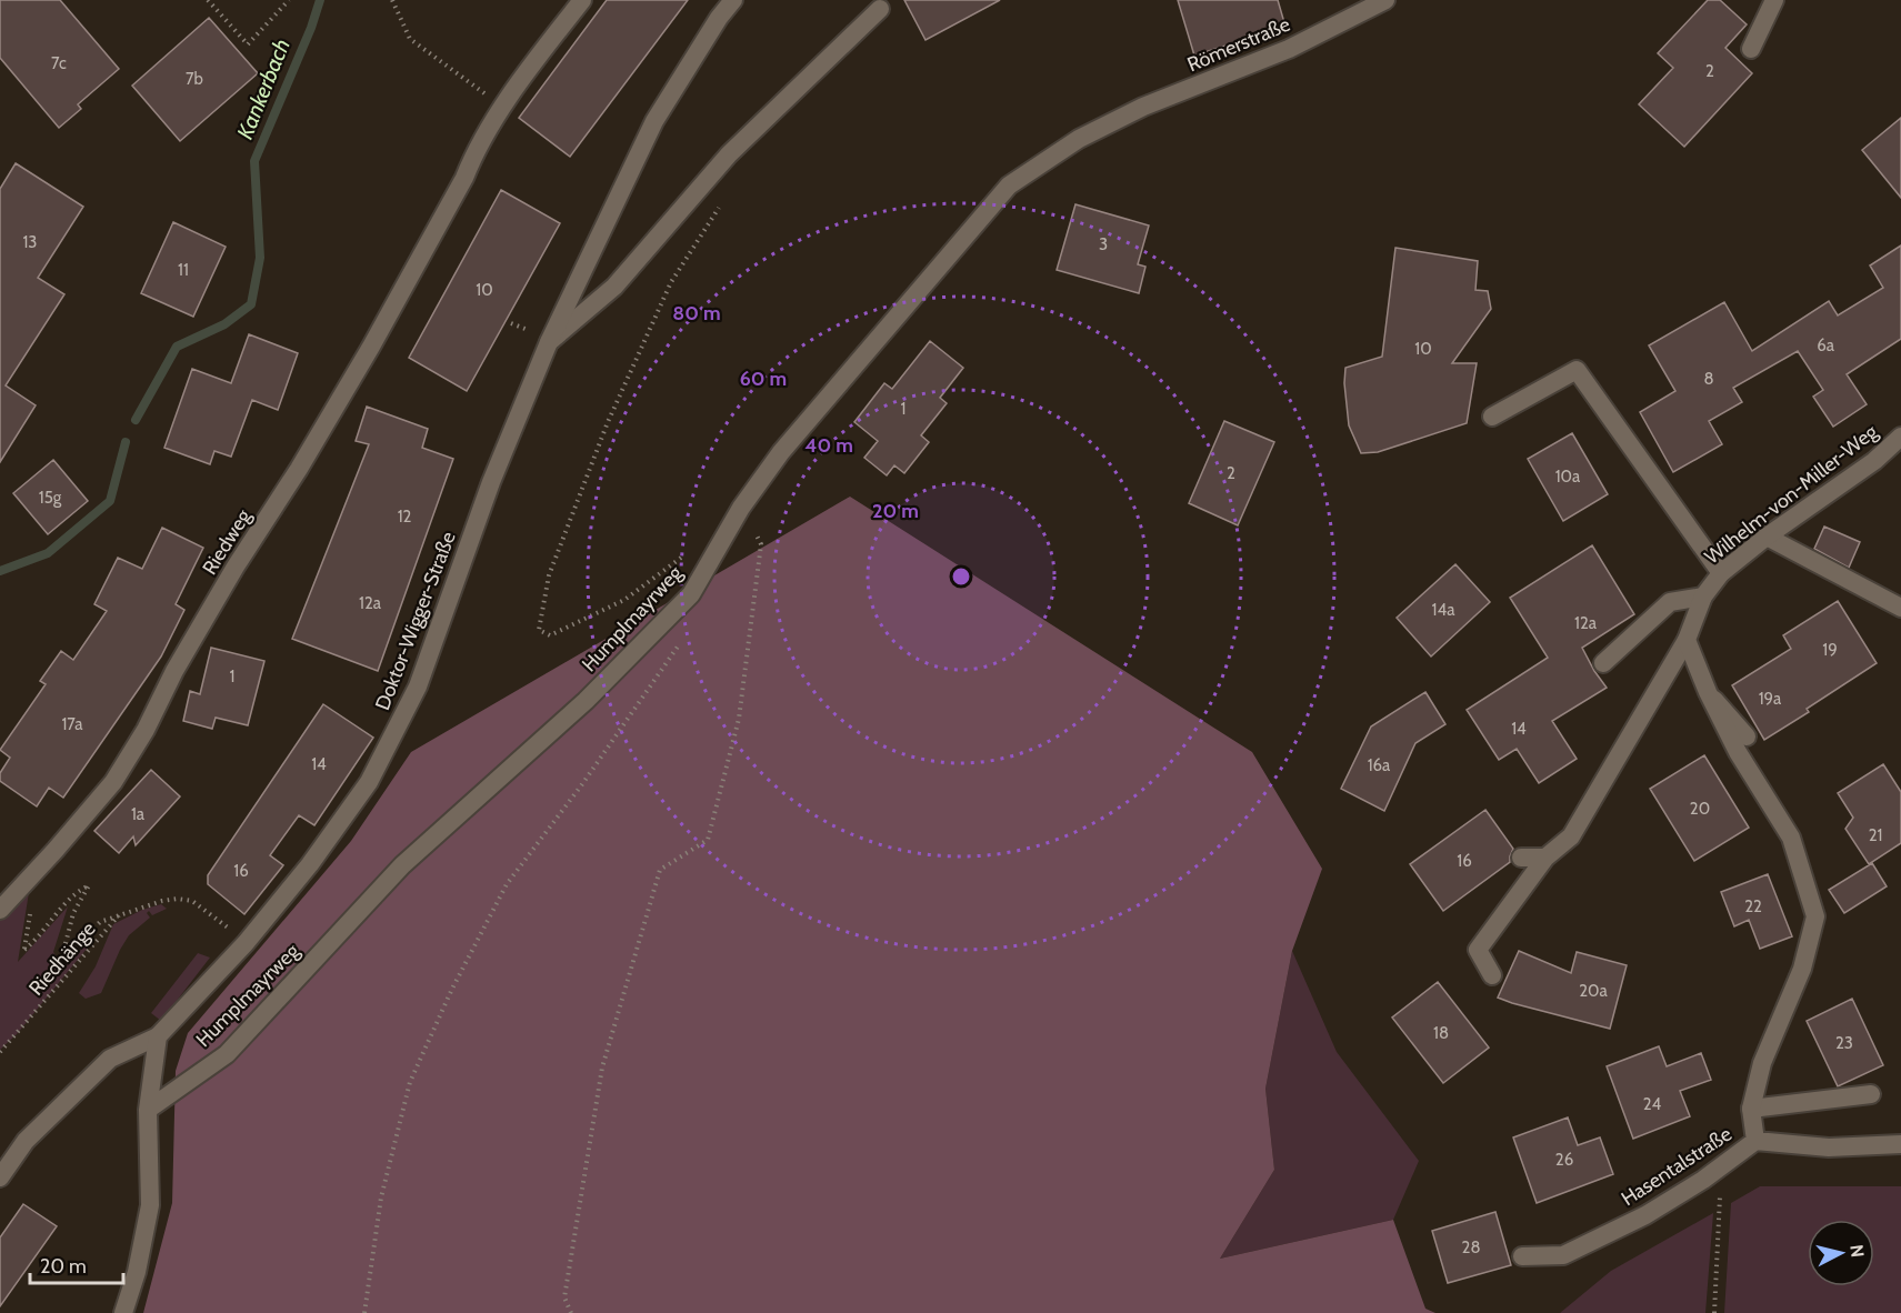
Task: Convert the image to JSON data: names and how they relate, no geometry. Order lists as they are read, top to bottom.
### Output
{
  "streets": {
    "street": [
      "Römerstraße",
      "Wilhelm-von-Miller-Weg",
      "Riedweg",
      "Humplmayrweg",
      "Doktor-Wigger-Straße",
      "Hasentalstraße"
    ],
    "path": ["Riedhänge"]
  },
  "crossings": [
    ["Römerstraße", "Humplmayrweg"]
  ],
  "water": ["Kankerbach"],
  "house_numbers": [
    "7c",
    "2",
    "7b",
    "13",
    "3",
    "11",
    "10",
    "6a",
    "10",
    "8",
    "1",
    "2",
    "10a",
    "15g",
    "12",
    "12a",
    "14a",
    "12a",
    "19",
    "1",
    "19a",
    "17a",
    "14",
    "14",
    "16a",
    "20",
    "1a",
    "21",
    "16",
    "16",
    "22",
    "20a",
    "18",
    "23",
    "24",
    "26",
    "28"
  ],
  "scale_bar": "20 m",
  "north": "right",
  "rings": [
    "80 m",
    "60 m",
    "40 m",
    "20 m"
  ]
}
